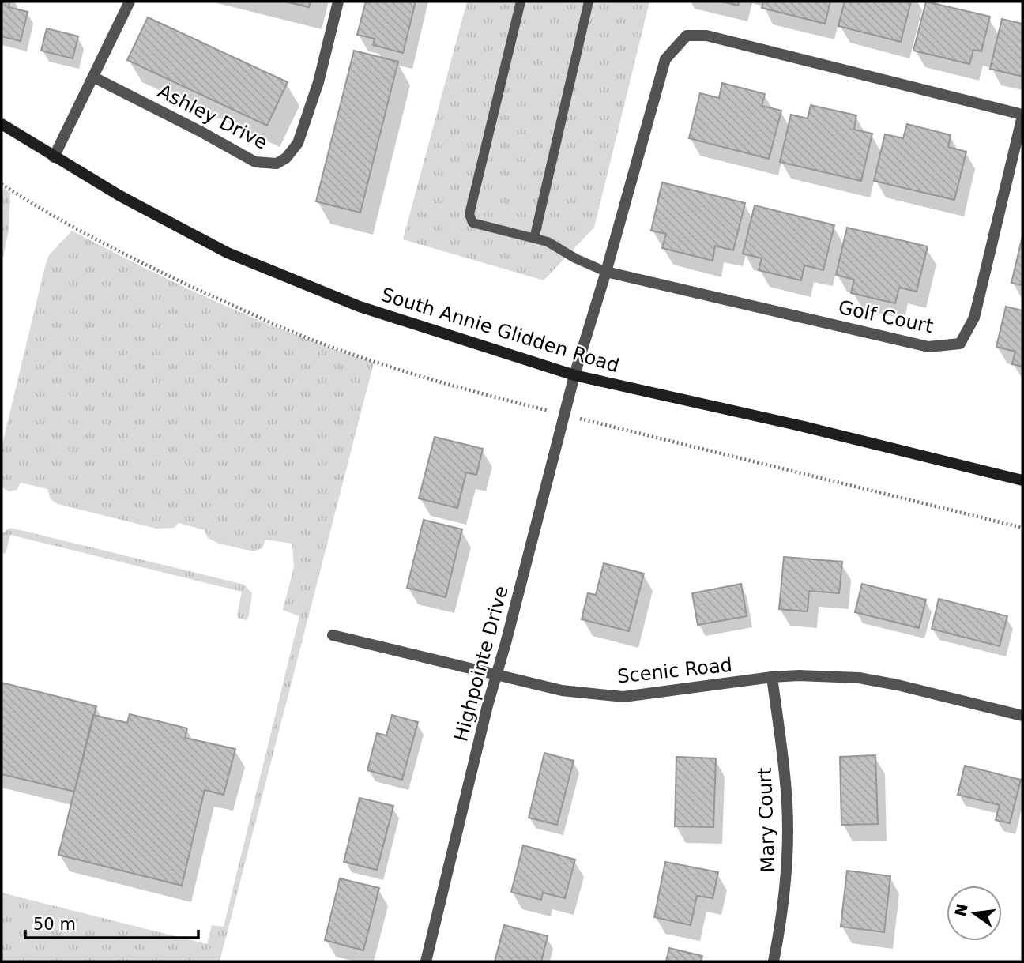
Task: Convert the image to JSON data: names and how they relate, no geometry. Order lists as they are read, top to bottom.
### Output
{
  "streets": {
    "main road": ["South Annie Glidden Road"],
    "street": [
      "Ashley Drive",
      "Golf Court",
      "Highpointe Drive",
      "Scenic Road",
      "Mary Court"
    ]
  },
  "crossings": [
    ["Golf Court", "South Annie Glidden Road"],
    ["Golf Court", "Highpointe Drive"],
    ["South Annie Glidden Road", "Highpointe Drive"],
    ["Highpointe Drive", "Scenic Road"],
    ["Scenic Road", "Mary Court"]
  ],
  "scale_bar": "50 m",
  "north": "left"
}
